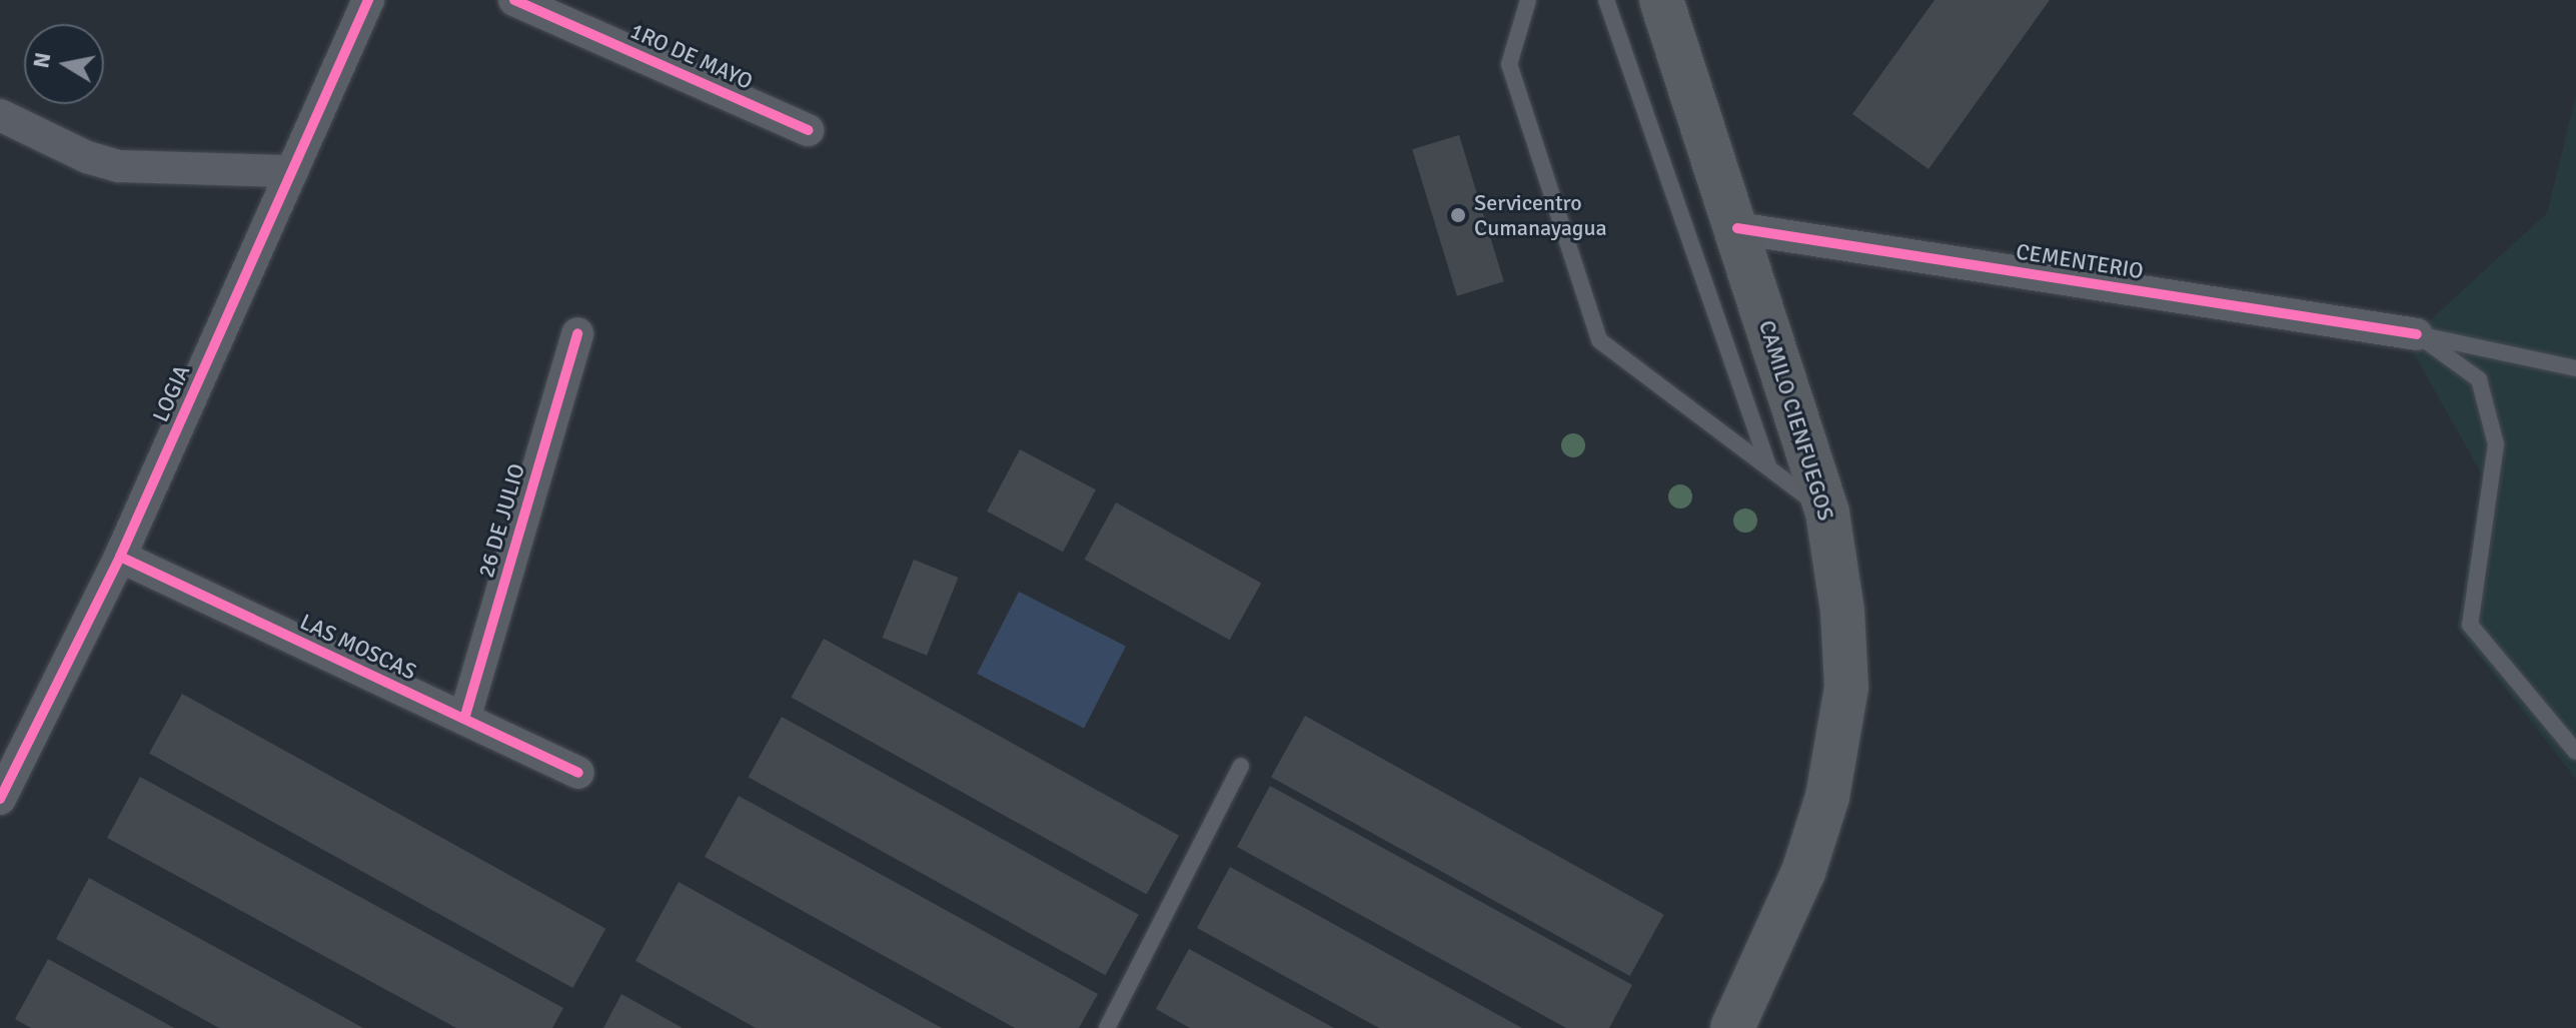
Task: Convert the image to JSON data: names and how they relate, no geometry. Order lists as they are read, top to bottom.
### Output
{
  "streets": {
    "main road": ["CAMILO CIENFUEGOS"],
    "street": [
      "1RO DE MAYO",
      "CEMENTERIO",
      "LOGIA",
      "26 DE JULIO",
      "LAS MOSCAS"
    ]
  },
  "crossings": [
    ["CEMENTERIO", "CAMILO CIENFUEGOS"],
    ["LOGIA", "LAS MOSCAS"],
    ["26 DE JULIO", "LAS MOSCAS"]
  ],
  "places": ["Servicentro Cumanayagua"],
  "north": "left"
}
